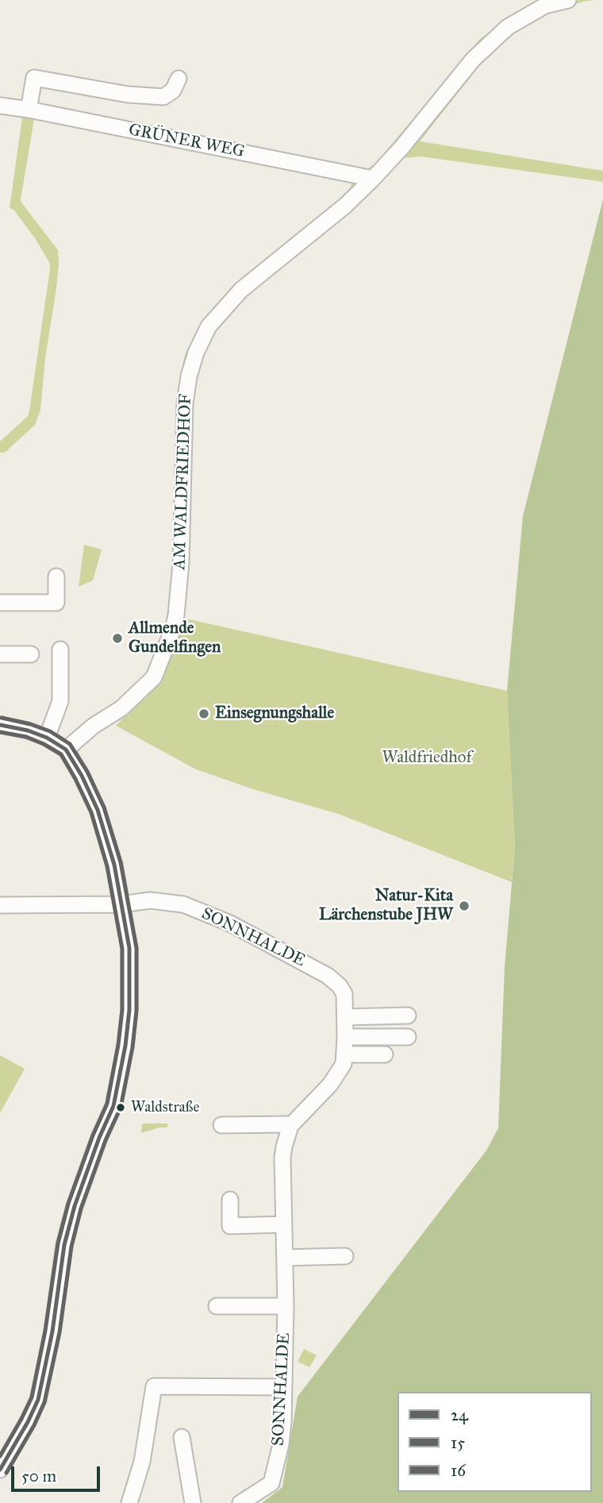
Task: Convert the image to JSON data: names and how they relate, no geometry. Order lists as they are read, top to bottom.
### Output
{
  "streets": {
    "street": ["GRÜNER WEG", "AM WALDFRIEDHOF", "SONNHALDE"]
  },
  "crossings": [
    ["GRÜNER WEG", "AM WALDFRIEDHOF"]
  ],
  "parks": ["Waldfriedhof"],
  "places": [
    "Allmende Gundelfingen",
    "Einsegnungshalle",
    "Natur-Kita Lärchenstube JHW",
    "Waldstraße"
  ],
  "lines": ["transit line 16", "transit line 24", "transit line 15"],
  "legend": ["24", "15", "16"],
  "scale_bar": "50 m"
}
